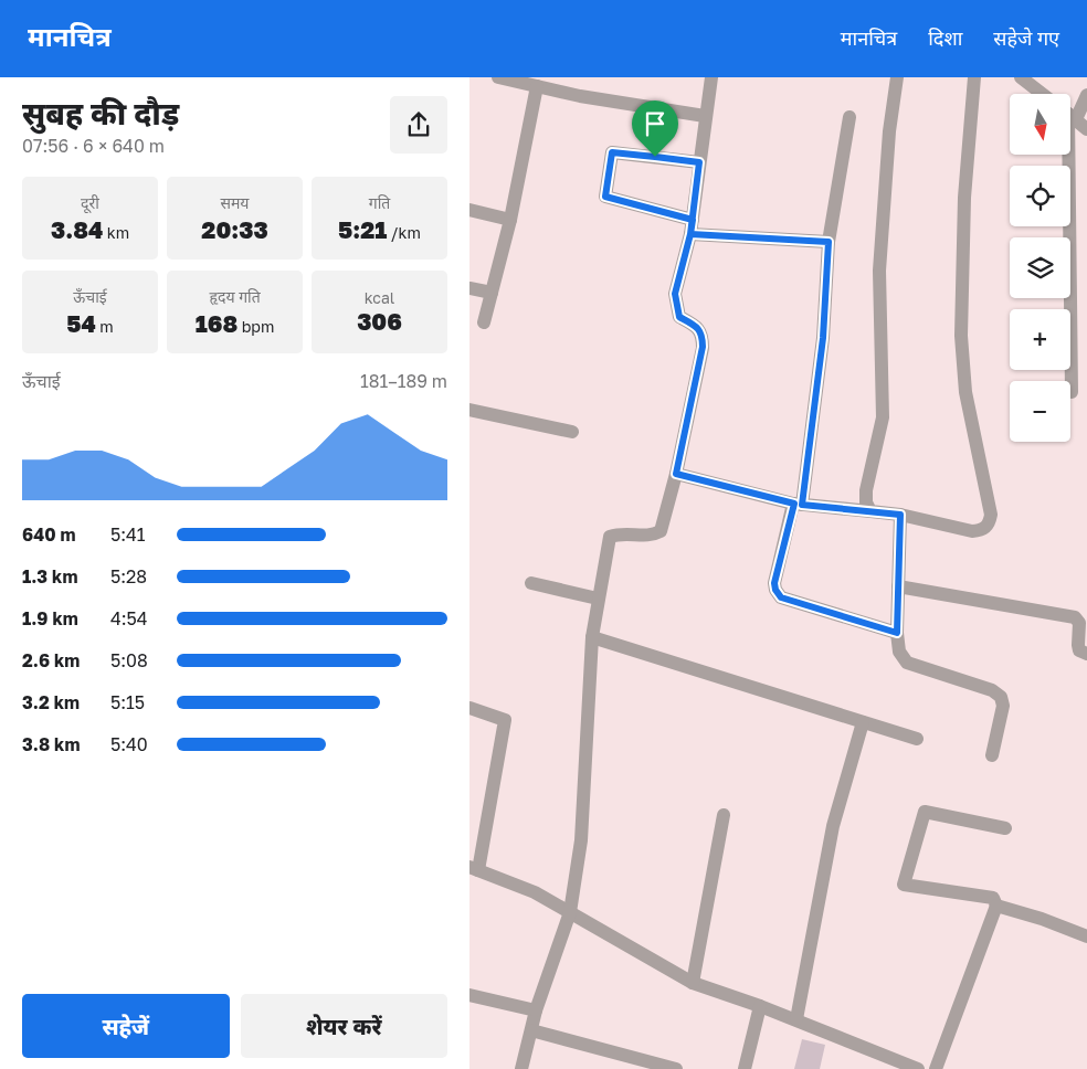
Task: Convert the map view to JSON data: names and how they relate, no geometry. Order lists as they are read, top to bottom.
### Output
{
  "north": "bottom",
  "page": {
    "header": "मानचित्र",
    "nav": ["मानचित्र", "दिशा", "सहेजे गए"],
    "heading": ["सुबह की दौड़", "07:56 · 6 × 640 m"],
    "map_buttons": ["+", "−"],
    "stats": [
      ["दूरी", "3.84 km"],
      ["समय", "20:33"],
      ["गति", "5:21 /km"],
      ["ऊँचाई", "54 m"],
      ["हृदय गति", "168 bpm"],
      ["kcal", "306"]
    ],
    "chart": ["ऊँचाई", "181–189 m"],
    "list": [
      {
        "name": "640 m",
        "note": "5:41"
      },
      {
        "name": "1.3 km",
        "note": "5:28"
      },
      {
        "name": "1.9 km",
        "note": "4:54"
      },
      {
        "name": "2.6 km",
        "note": "5:08"
      },
      {
        "name": "3.2 km",
        "note": "5:15"
      },
      {
        "name": "3.8 km",
        "note": "5:40"
      }
    ],
    "buttons": ["सहेजें", "शेयर करें"]
  }
}
